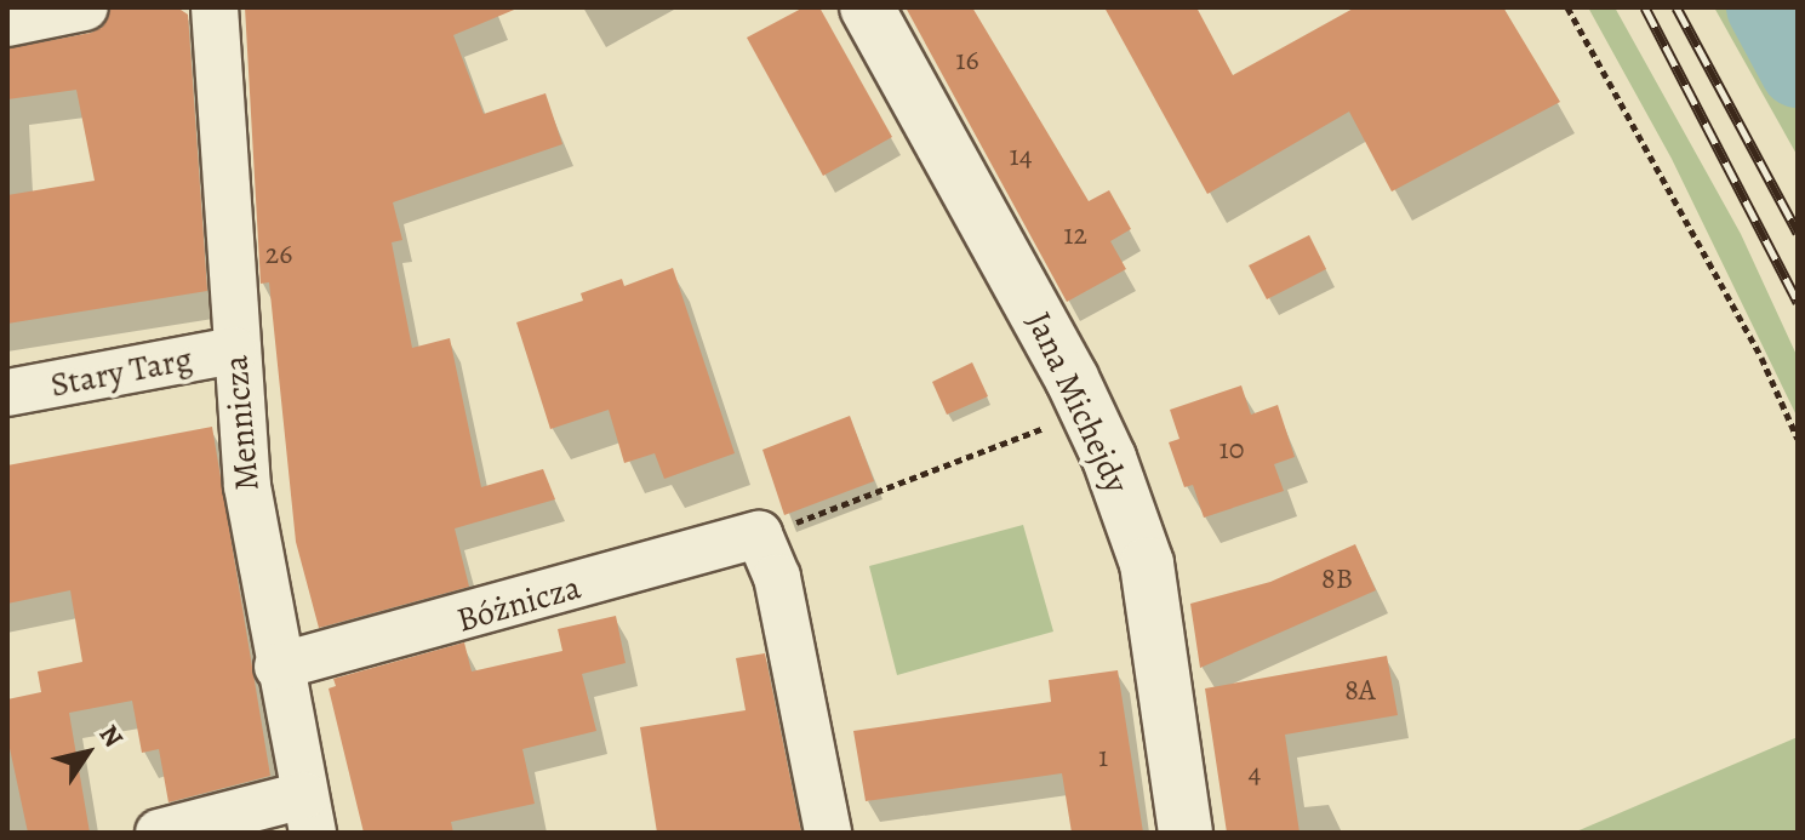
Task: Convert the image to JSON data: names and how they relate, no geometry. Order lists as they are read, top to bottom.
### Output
{
  "streets": {
    "street": [
      "Stary Targ",
      "Jana Michejdy",
      "Mennicza",
      "Bóżnicza"
    ]
  },
  "crossings": [
    ["Stary Targ", "Mennicza"],
    ["Mennicza", "Bóżnicza"]
  ],
  "house_numbers": [
    "16",
    "14",
    "12",
    "26",
    "10",
    "8B",
    "8A",
    "1",
    "4"
  ],
  "north": "top right"
}
